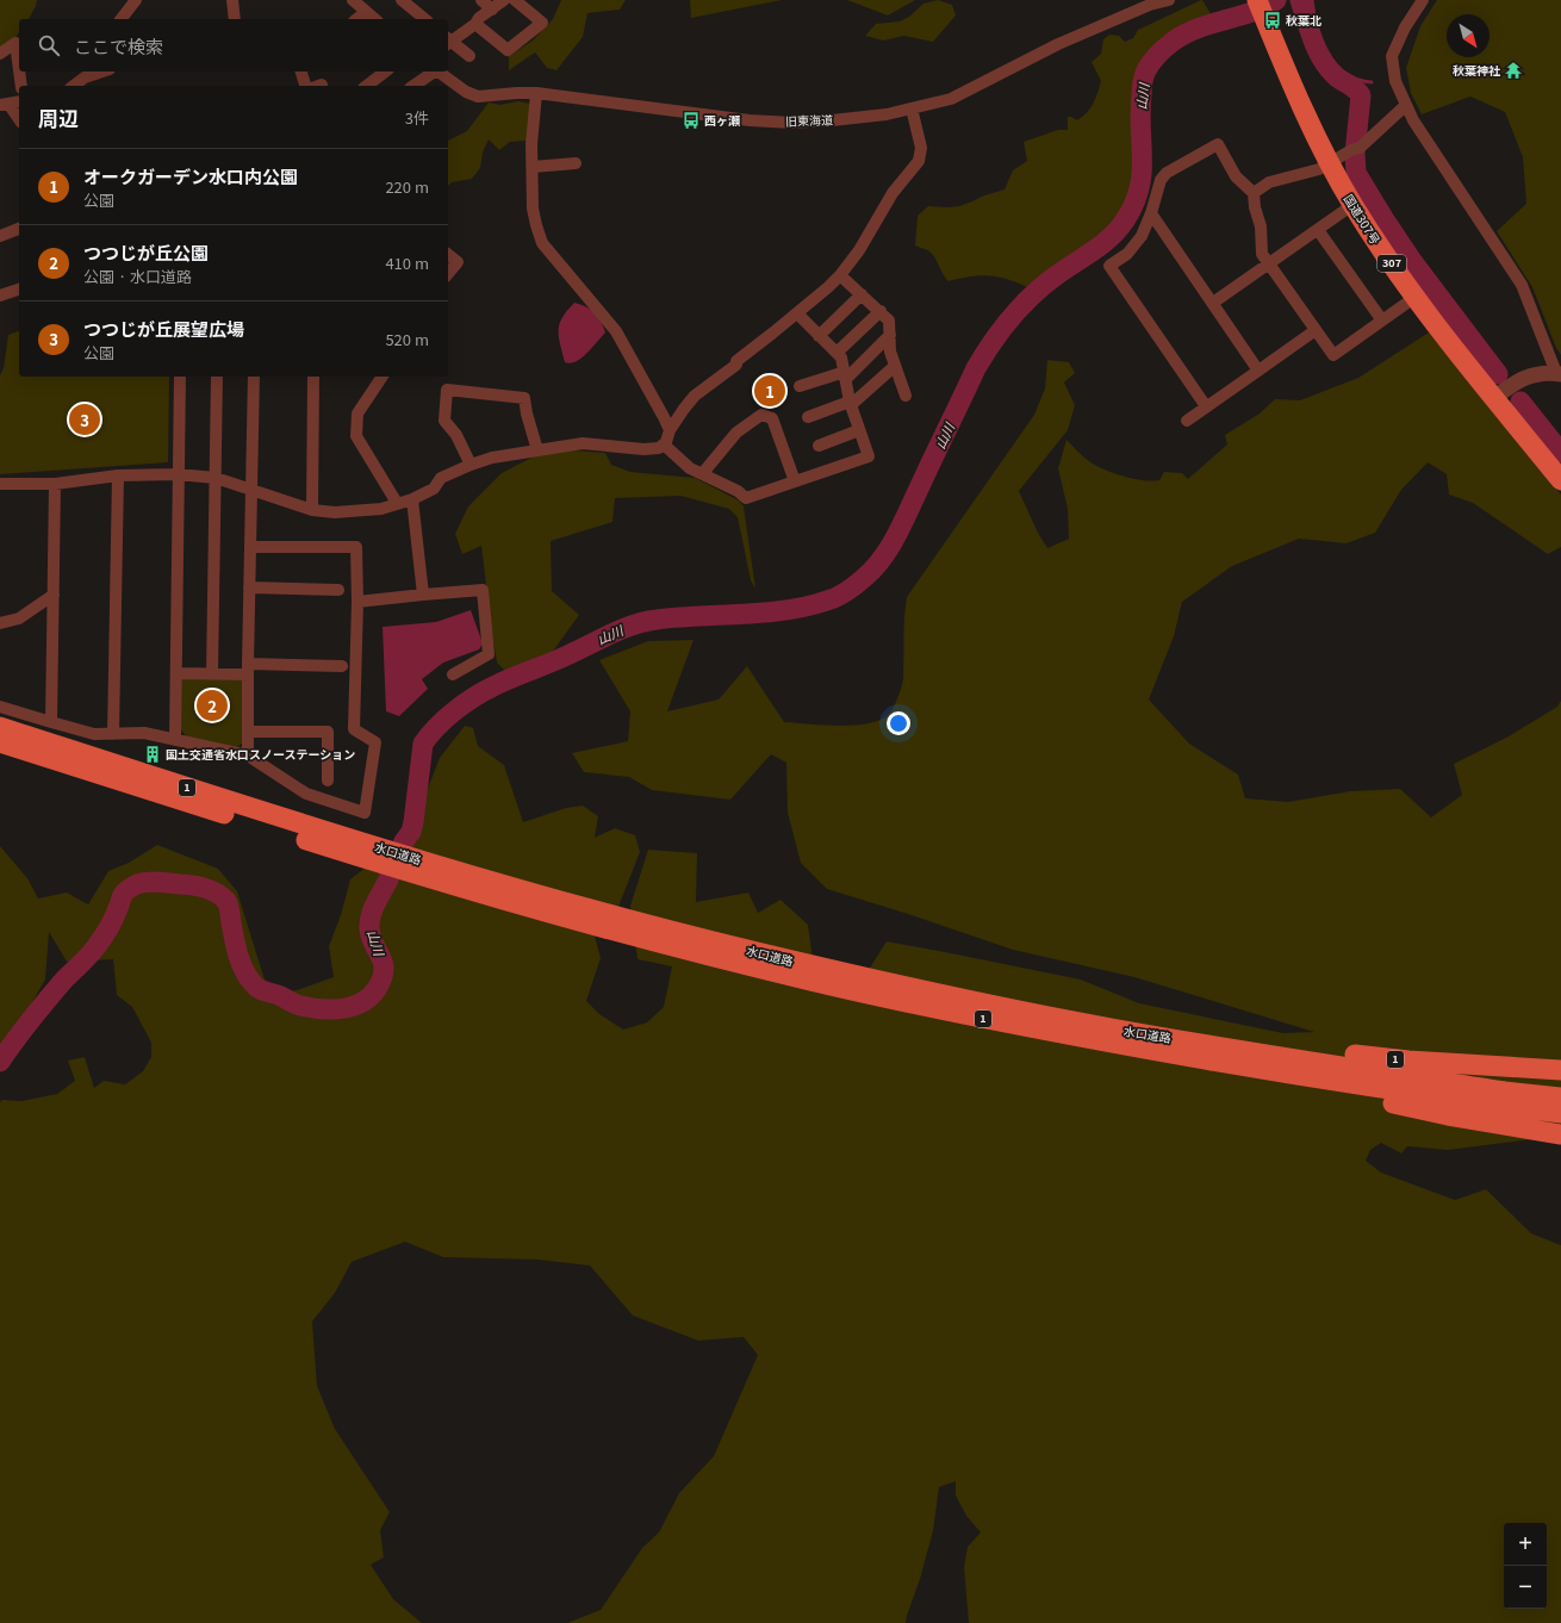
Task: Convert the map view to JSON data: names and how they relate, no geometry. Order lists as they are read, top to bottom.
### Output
{
  "streets": {
    "highway": [
      "国道307号",
      "307",
      "1",
      "水口道路"
    ],
    "street": ["旧東海道"]
  },
  "crossings": [
    ["1", "水口道路"]
  ],
  "water": ["山川"],
  "places": {
    "bus stop": ["秋葉北", "西ヶ瀬"],
    "temple": ["秋葉神社"],
    "building": ["国土交通省水口スノーステーション"]
  },
  "north": "bottom right",
  "page": {
    "search": "ここで検索",
    "heading": ["周辺", "3件"],
    "list": [
      {
        "mark": "1",
        "name": "オークガーデン水口内公園",
        "note": "公園",
        "value": "220 m"
      },
      {
        "mark": "2",
        "name": "つつじが丘公園",
        "note": "公園 · 水口道路",
        "value": "410 m"
      },
      {
        "mark": "3",
        "name": "つつじが丘展望広場",
        "note": "公園",
        "value": "520 m"
      }
    ],
    "pins": ["1", "3", "2"],
    "map_buttons": ["+", "−"]
  }
}
